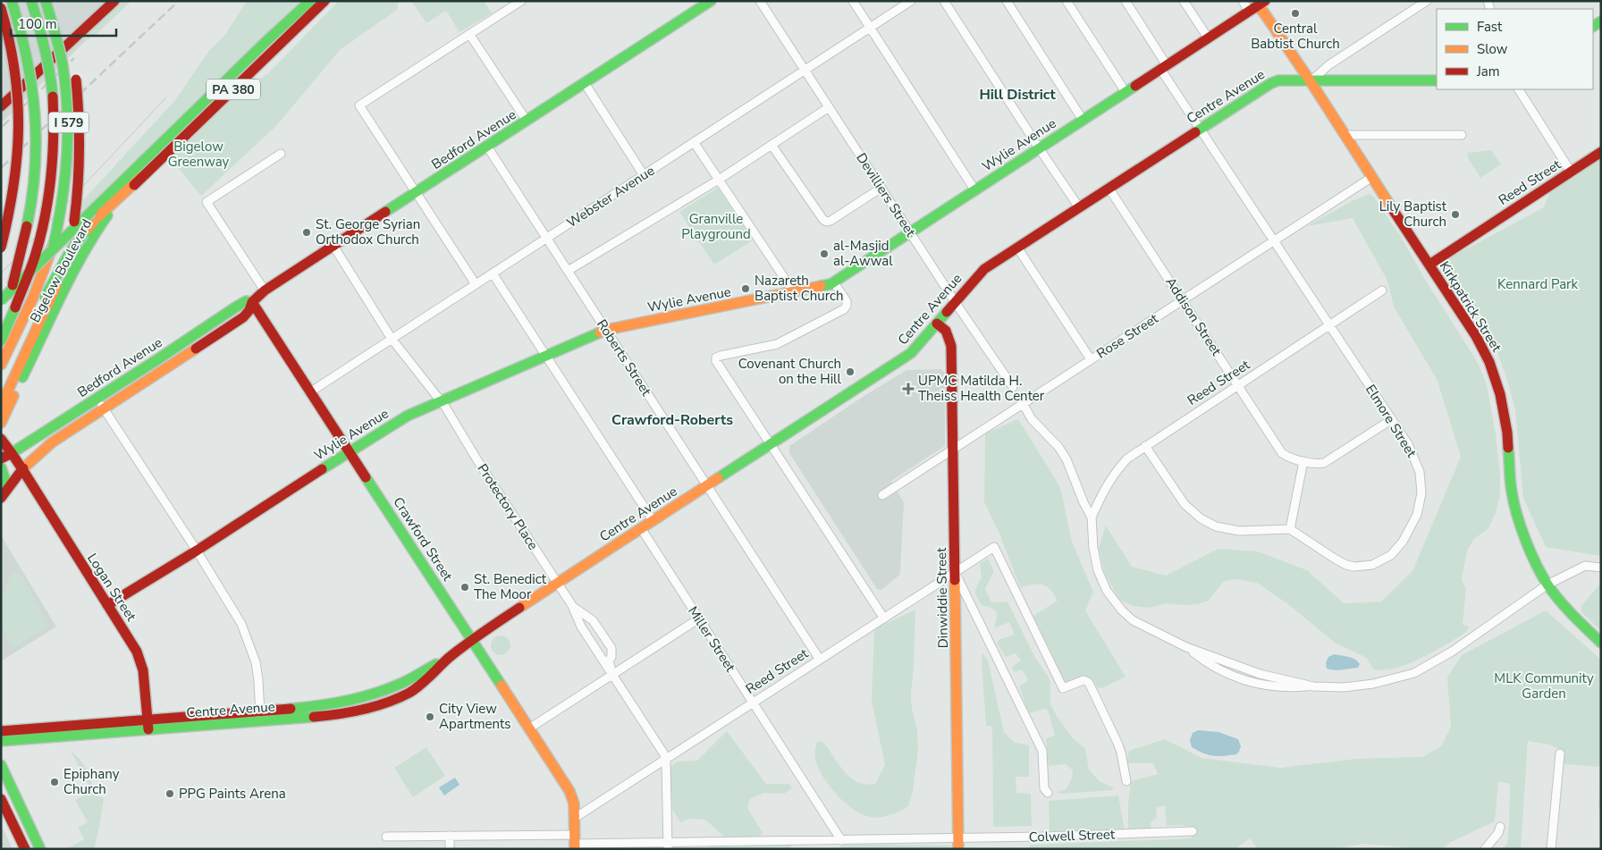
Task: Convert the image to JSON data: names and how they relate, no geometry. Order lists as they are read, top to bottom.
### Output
{
  "streets": {
    "main road": [
      "PA 380",
      "Centre Avenue",
      "I 579",
      "Bedford Avenue",
      "Wylie Avenue",
      "Reed Street",
      "Bigelow Boulevard",
      "Kirkpatrick Street",
      "Crawford Street",
      "Logan Street",
      "Dinwiddie Street"
    ],
    "street": [
      "Devilliers Street",
      "Webster Avenue",
      "Addison Street",
      "Rose Street",
      "Roberts Street",
      "Elmore Street",
      "Protectory Place",
      "Miller Street",
      "Colwell Street"
    ]
  },
  "crossings": [
    ["Centre Avenue", "Devilliers Street"],
    ["Centre Avenue", "Kirkpatrick Street"],
    ["Centre Avenue", "Addison Street"],
    ["Centre Avenue", "Roberts Street"],
    ["Centre Avenue", "Elmore Street"],
    ["Centre Avenue", "Protectory Place"],
    ["Centre Avenue", "Crawford Street"],
    ["Centre Avenue", "Logan Street"],
    ["Centre Avenue", "Dinwiddie Street"],
    ["Centre Avenue", "Miller Street"],
    ["I 579", "Bigelow Boulevard"],
    ["Bedford Avenue", "Roberts Street"],
    ["Bedford Avenue", "Protectory Place"],
    ["Bedford Avenue", "Crawford Street"],
    ["Bedford Avenue", "Logan Street"],
    ["Wylie Avenue", "Devilliers Street"],
    ["Wylie Avenue", "Kirkpatrick Street"],
    ["Wylie Avenue", "Roberts Street"],
    ["Wylie Avenue", "Elmore Street"],
    ["Wylie Avenue", "Protectory Place"],
    ["Wylie Avenue", "Crawford Street"],
    ["Wylie Avenue", "Logan Street"],
    ["Reed Street", "Kirkpatrick Street"],
    ["Reed Street", "Addison Street"],
    ["Reed Street", "Roberts Street"],
    ["Reed Street", "Elmore Street"],
    ["Reed Street", "Crawford Street"],
    ["Reed Street", "Dinwiddie Street"],
    ["Reed Street", "Miller Street"],
    ["Devilliers Street", "Webster Avenue"],
    ["Webster Avenue", "Roberts Street"],
    ["Webster Avenue", "Protectory Place"],
    ["Webster Avenue", "Crawford Street"],
    ["Kirkpatrick Street", "Rose Street"],
    ["Addison Street", "Rose Street"],
    ["Addison Street", "Elmore Street"],
    ["Rose Street", "Elmore Street"],
    ["Rose Street", "Dinwiddie Street"],
    ["Crawford Street", "Colwell Street"],
    ["Dinwiddie Street", "Colwell Street"],
    ["Miller Street", "Colwell Street"]
  ],
  "districts": ["Hill District", "Crawford-Roberts"],
  "parks": [
    "Bigelow Greenway",
    "Granville Playground",
    "Kennard Park",
    "MLK Community Garden"
  ],
  "places": {
    "other": [
      "Central Babtist Church",
      "Lily Baptist Church",
      "St. George Syrian Orthodox Church",
      "al-Masjid al-Awwal",
      "Nazareth Baptist Church",
      "Covenant Church on the Hill",
      "St. Benedict The Moor",
      "City View Apartments",
      "Epiphany Church",
      "PPG Paints Arena"
    ],
    "health": ["UPMC Matilda H. Theiss Health Center"]
  },
  "legend": ["Fast", "Slow", "Jam"],
  "scale_bar": "100 m"
}
